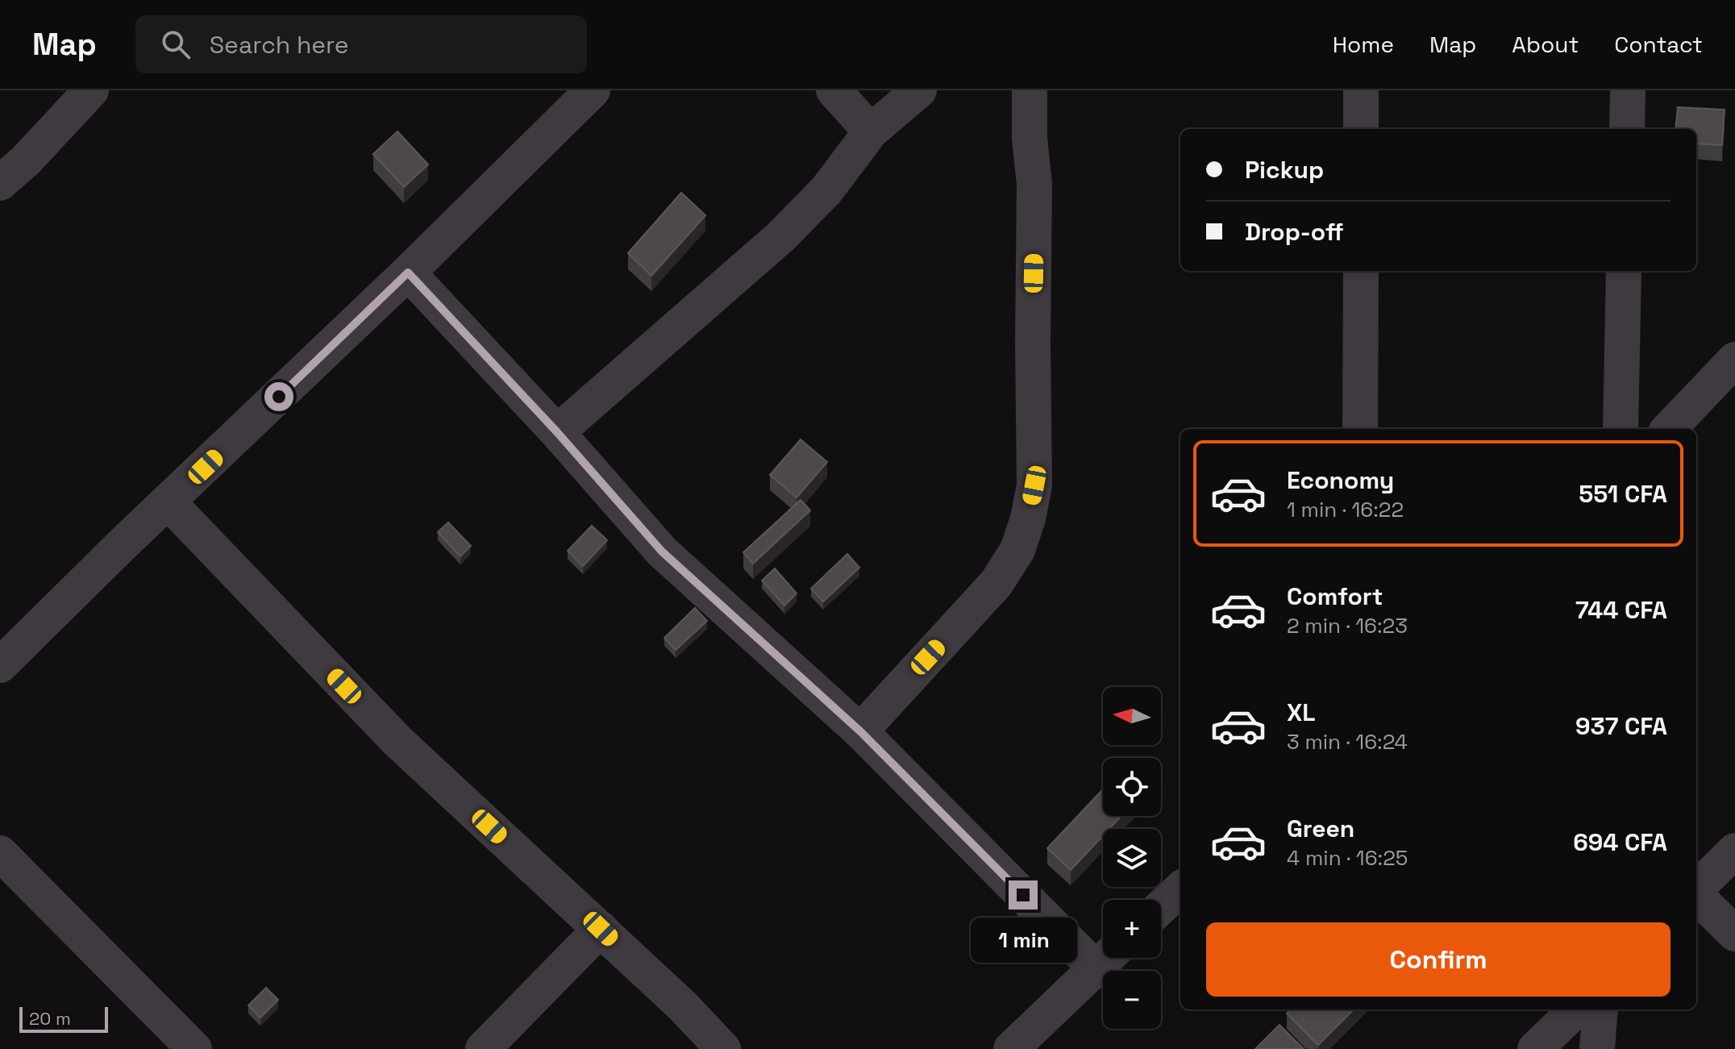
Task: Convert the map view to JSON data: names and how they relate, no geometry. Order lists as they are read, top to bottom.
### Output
{
  "scale_bar": "20 m",
  "north": "left",
  "page": {
    "header": "Map",
    "search": "Search here",
    "nav": [
      "Home",
      "Map",
      "About",
      "Contact"
    ],
    "banner": ["Pickup", "Drop-off"],
    "list": [
      {
        "name": "Economy",
        "note": "1 min · 16:22",
        "value": "551 CFA"
      },
      {
        "name": "Comfort",
        "note": "2 min · 16:23",
        "value": "744 CFA"
      },
      {
        "name": "XL",
        "note": "3 min · 16:24",
        "value": "937 CFA"
      },
      {
        "name": "Green",
        "note": "4 min · 16:25",
        "value": "694 CFA"
      }
    ],
    "map_buttons": ["+", "−"],
    "buttons": "Confirm",
    "bubble": "1 min",
    "scale": "20 m"
  }
}
